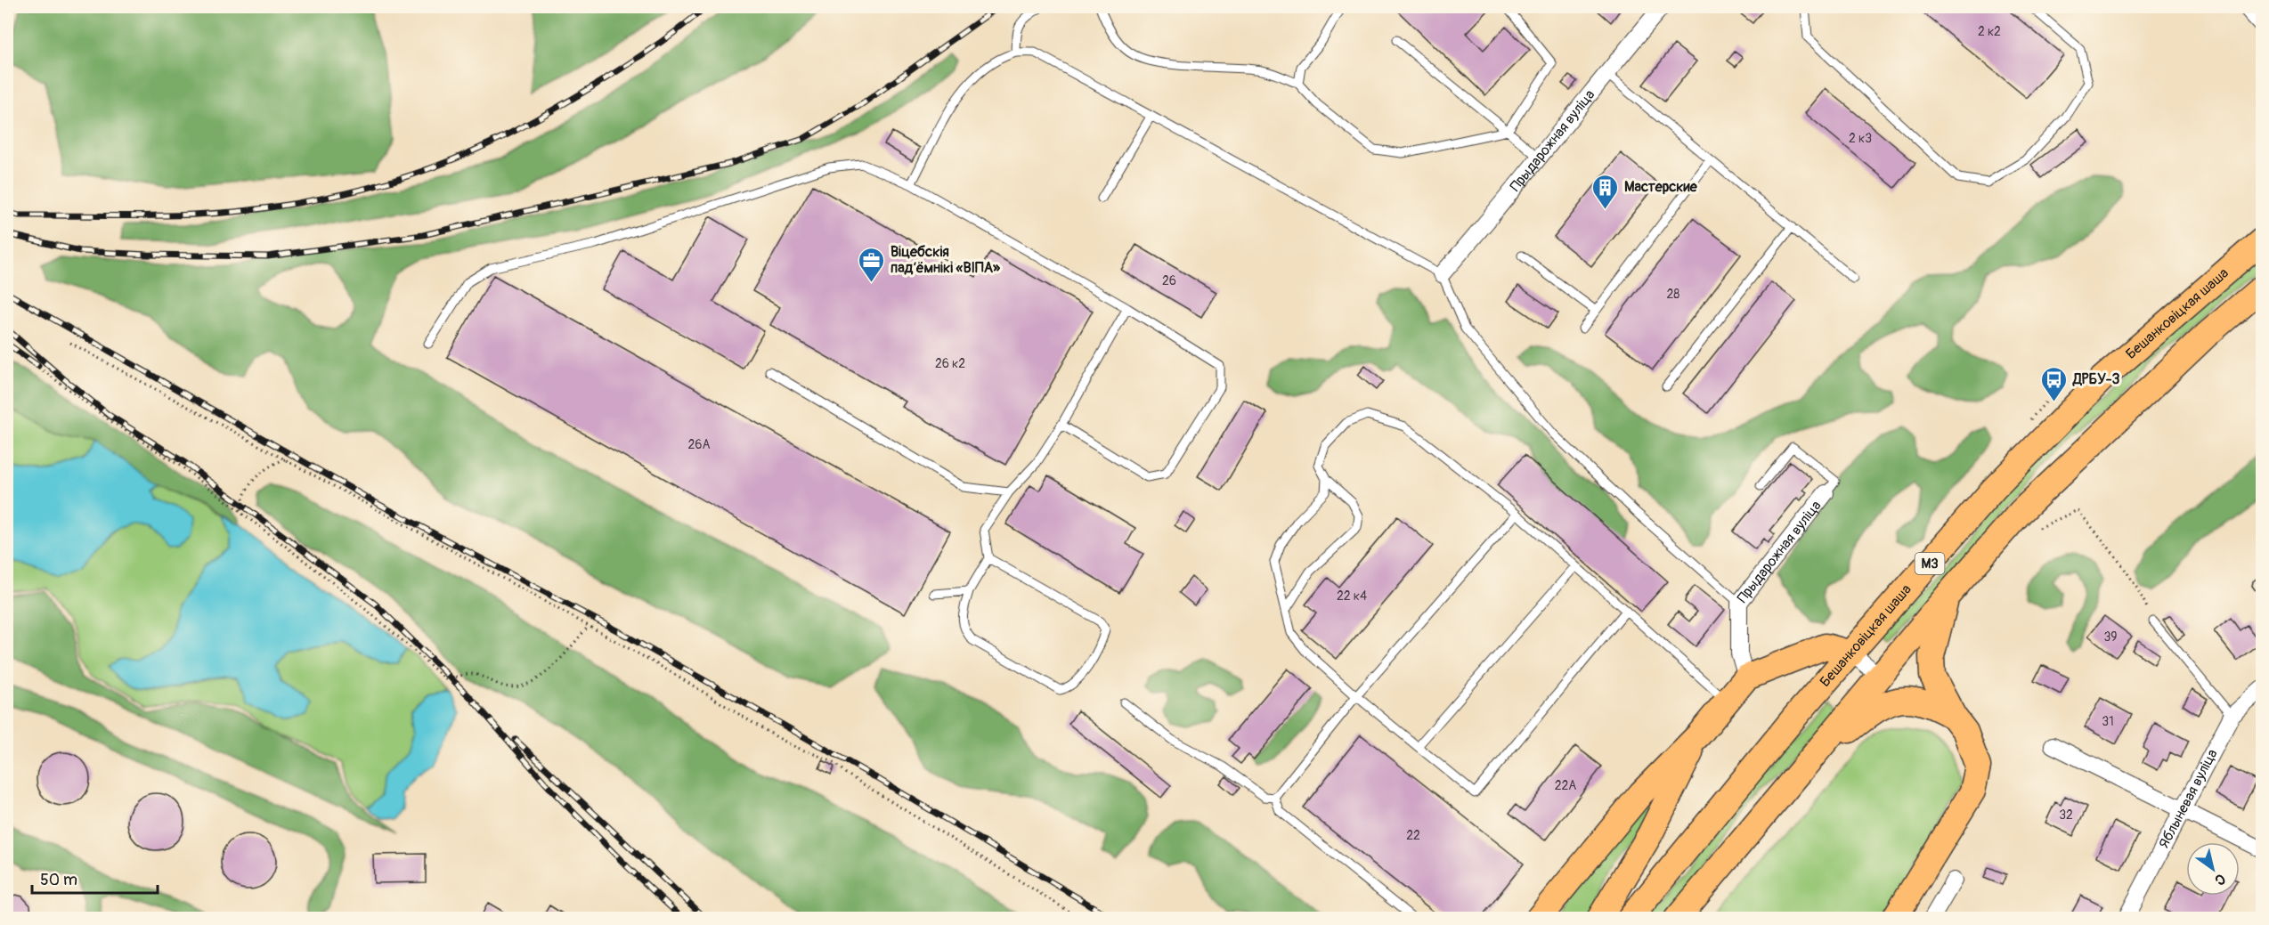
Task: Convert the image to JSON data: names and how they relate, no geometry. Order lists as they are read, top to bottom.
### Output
{
  "streets": {
    "main road": ["Бешанковіцкая шаша", "М3"],
    "street": ["Прыдарожная вуліца", "Яблыневая вуліца"]
  },
  "places": {
    "building": ["Мастерские"],
    "office": ["Віцебскія падʼёмнікі «ВІПА»"],
    "bus stop": ["ДРБУ-3"]
  },
  "house_numbers": [
    "2 к2",
    "2 к3",
    "26",
    "28",
    "26 к2",
    "26А",
    "22 к4",
    "39",
    "31",
    "22А",
    "32",
    "22"
  ],
  "scale_bar": "50 m",
  "north": "bottom right"
}
